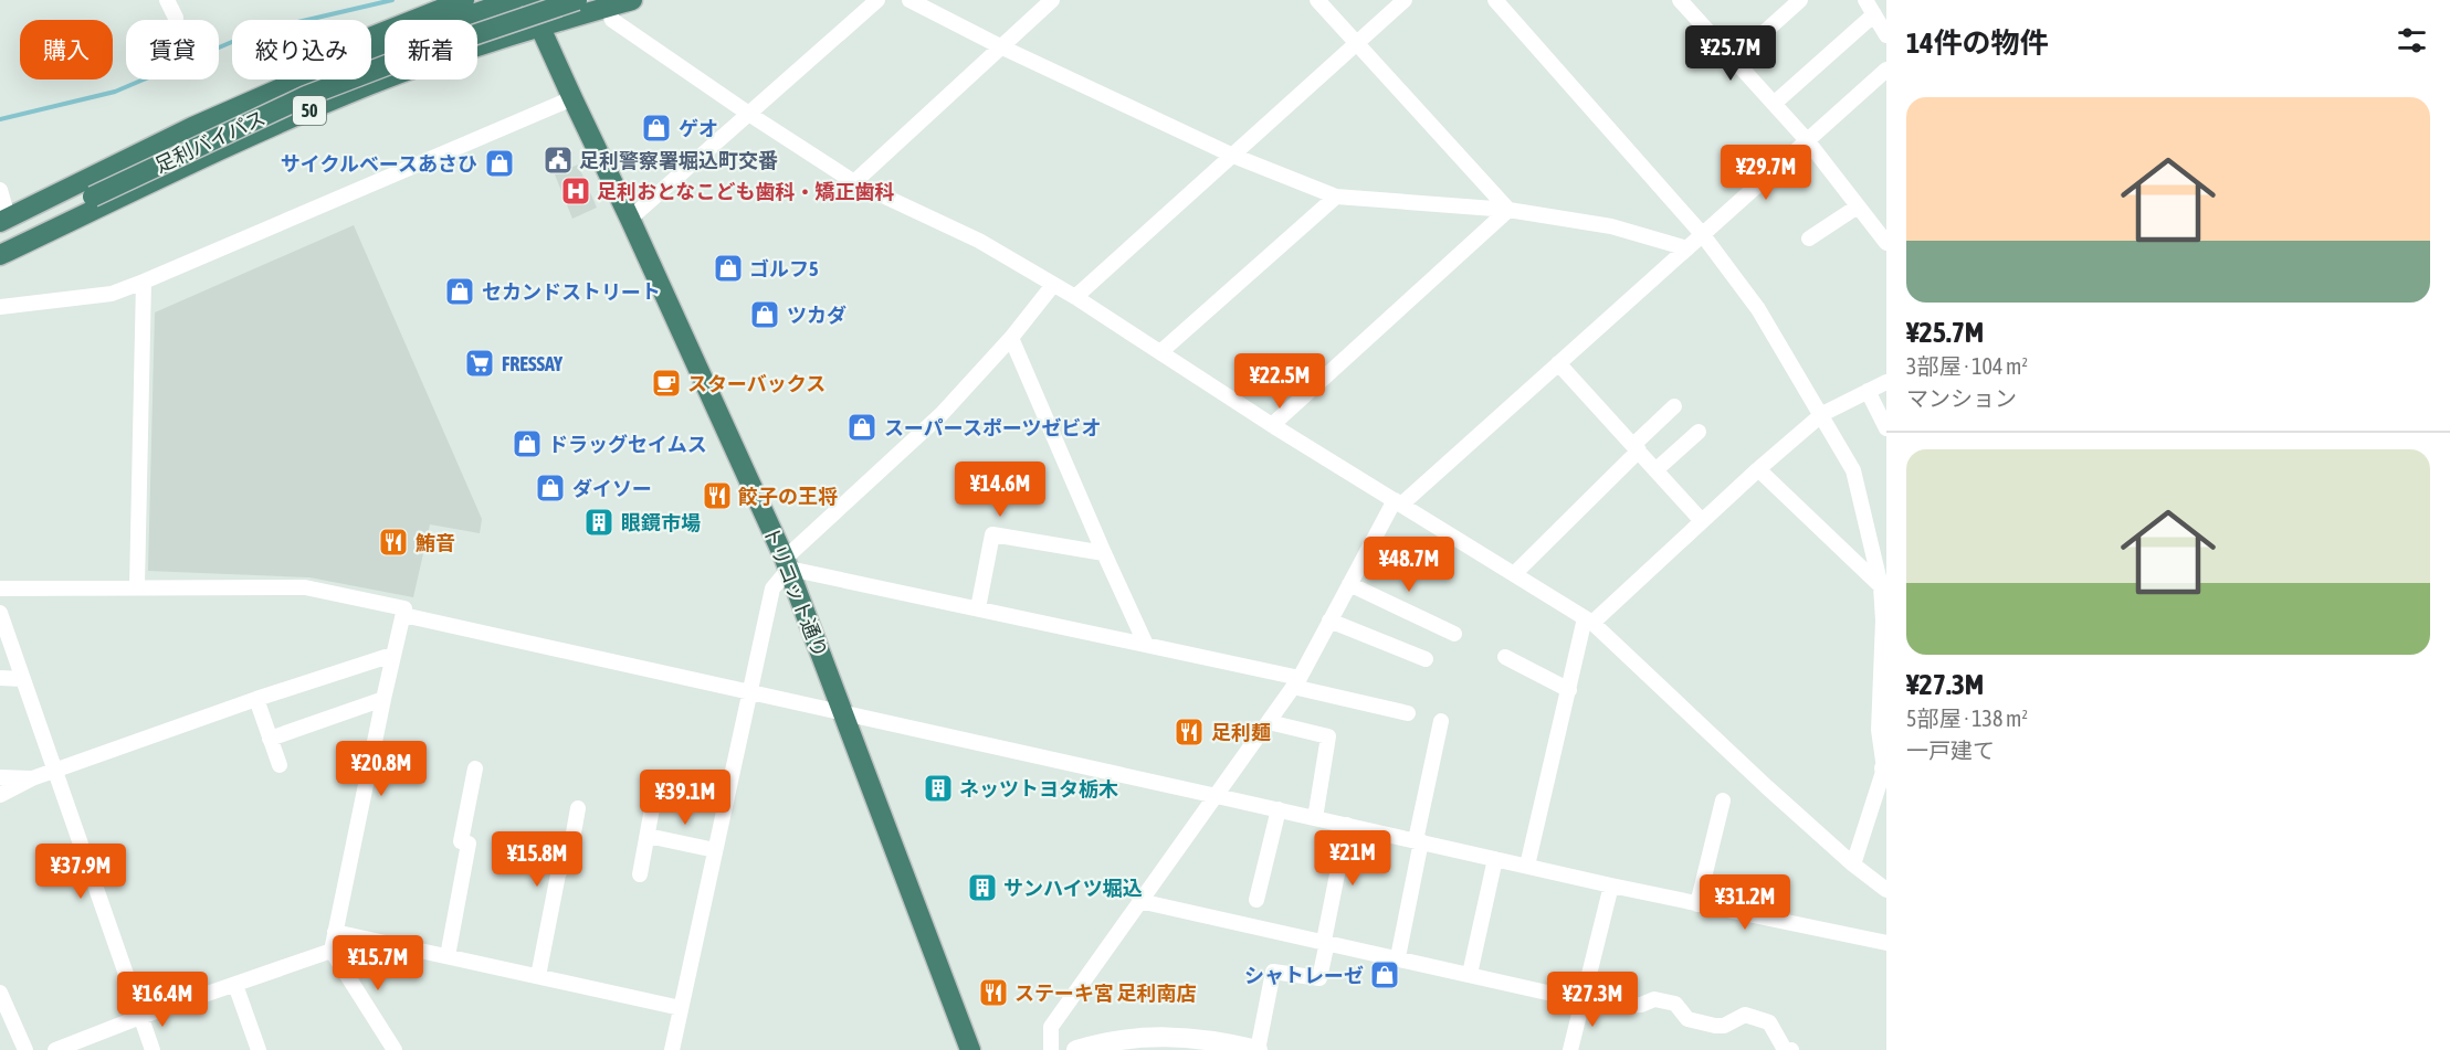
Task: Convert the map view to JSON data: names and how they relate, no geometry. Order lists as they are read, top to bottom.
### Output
{
  "streets": {
    "highway": ["50", "足利バイパス", "トリコット通り"]
  },
  "crossings": [
    ["50", "足利バイパス"],
    ["50", "トリコット通り"]
  ],
  "places": {
    "shop": [
      "ゲオ",
      "サイクルベースあさひ",
      "ゴルフ5",
      "セカンドストリート",
      "ツカダ",
      "スーパースポーツゼビオ",
      "ドラッグセイムス",
      "ダイソー",
      "シャトレーゼ"
    ],
    "public building": ["足利警察署堀込町交番"],
    "hospital": ["足利おとなこども歯科・矯正歯科"],
    "supermarket": ["FRESSAY"],
    "cafe": ["スターバックス"],
    "restaurant": [
      "餃子の王将",
      "鮪音",
      "足利麺",
      "ステーキ宮 足利南店"
    ],
    "building": ["眼鏡市場", "ネッツトヨタ栃木", "サンハイツ堀込"]
  },
  "page": {
    "heading": "14件の物件",
    "chip": [
      "購入",
      "賃貸",
      "絞り込み",
      "新着"
    ],
    "price": [
      "¥25.7M",
      "¥29.7M",
      "¥22.5M",
      "¥14.6M",
      "¥48.7M",
      "¥20.8M",
      "¥39.1M",
      "¥21M",
      "¥15.8M",
      "¥37.9M",
      "¥31.2M",
      "¥15.7M",
      "¥16.4M",
      "¥27.3M"
    ],
    "list": [
      {
        "name": "¥25.7M",
        "note": "3部屋 · 104 m² · マンション"
      },
      {
        "name": "¥27.3M",
        "note": "5部屋 · 138 m² · 一戸建て"
      }
    ]
  }
}
